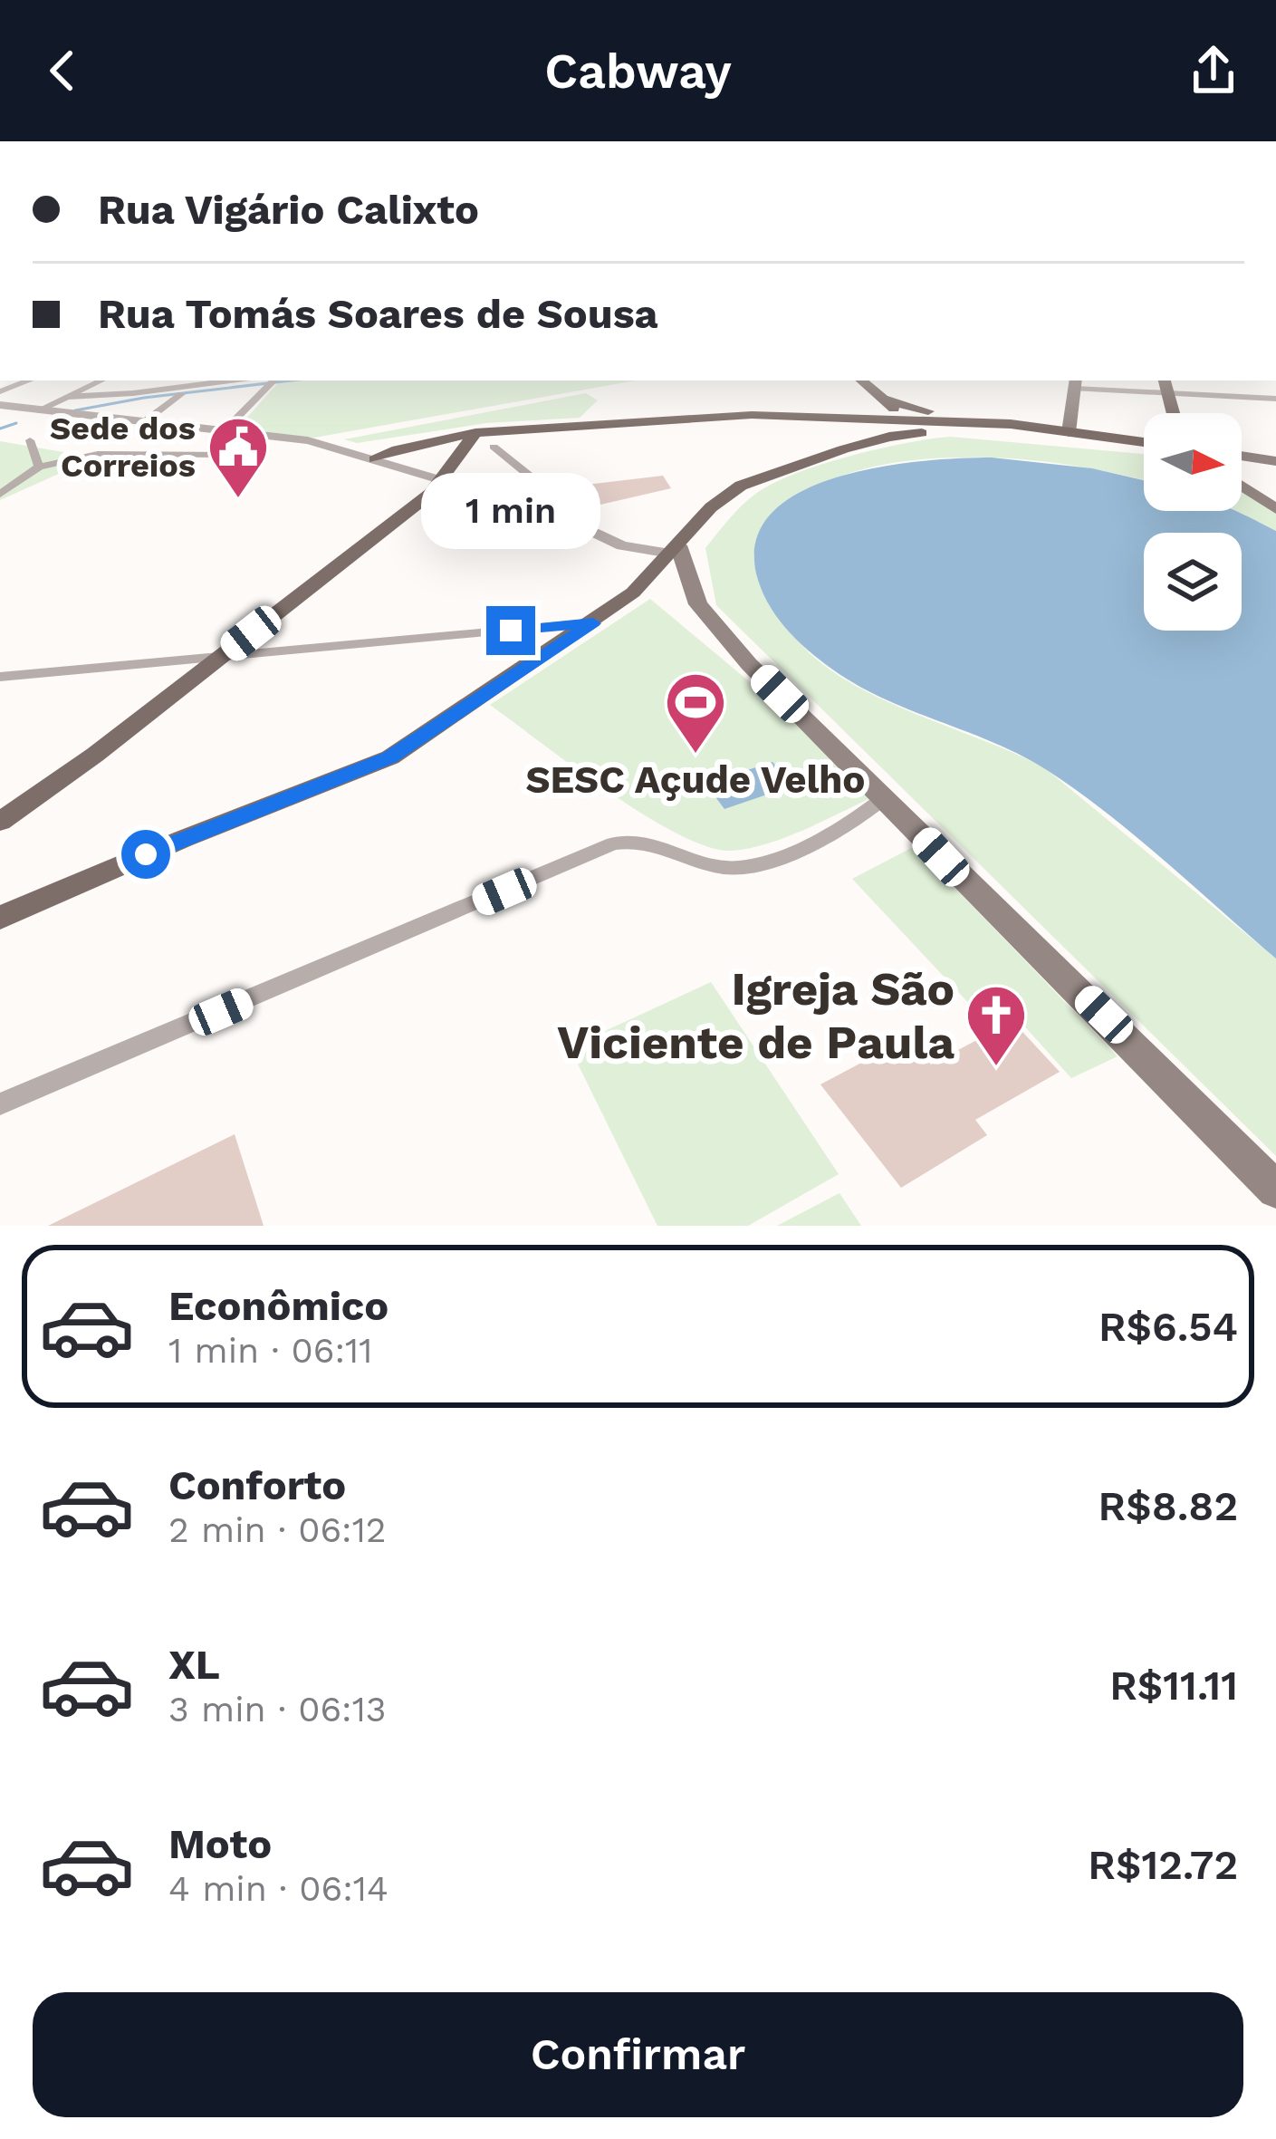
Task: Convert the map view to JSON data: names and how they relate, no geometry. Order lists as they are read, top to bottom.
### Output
{
  "places": {
    "public building": ["Sede dos Correios"],
    "sports": ["SESC Açude Velho"],
    "church": ["Igreja São Viciente de Paula"]
  },
  "north": "right",
  "page": {
    "header": "Cabway",
    "banner": ["Rua Vigário Calixto", "Rua Tomás Soares de Sousa"],
    "bubble": "1 min",
    "list": [
      {
        "name": "Econômico",
        "note": "1 min · 06:11",
        "value": "R$6.54"
      },
      {
        "name": "Conforto",
        "note": "2 min · 06:12",
        "value": "R$8.82"
      },
      {
        "name": "XL",
        "note": "3 min · 06:13",
        "value": "R$11.11"
      },
      {
        "name": "Moto",
        "note": "4 min · 06:14",
        "value": "R$12.72"
      }
    ],
    "buttons": "Confirmar"
  }
}
